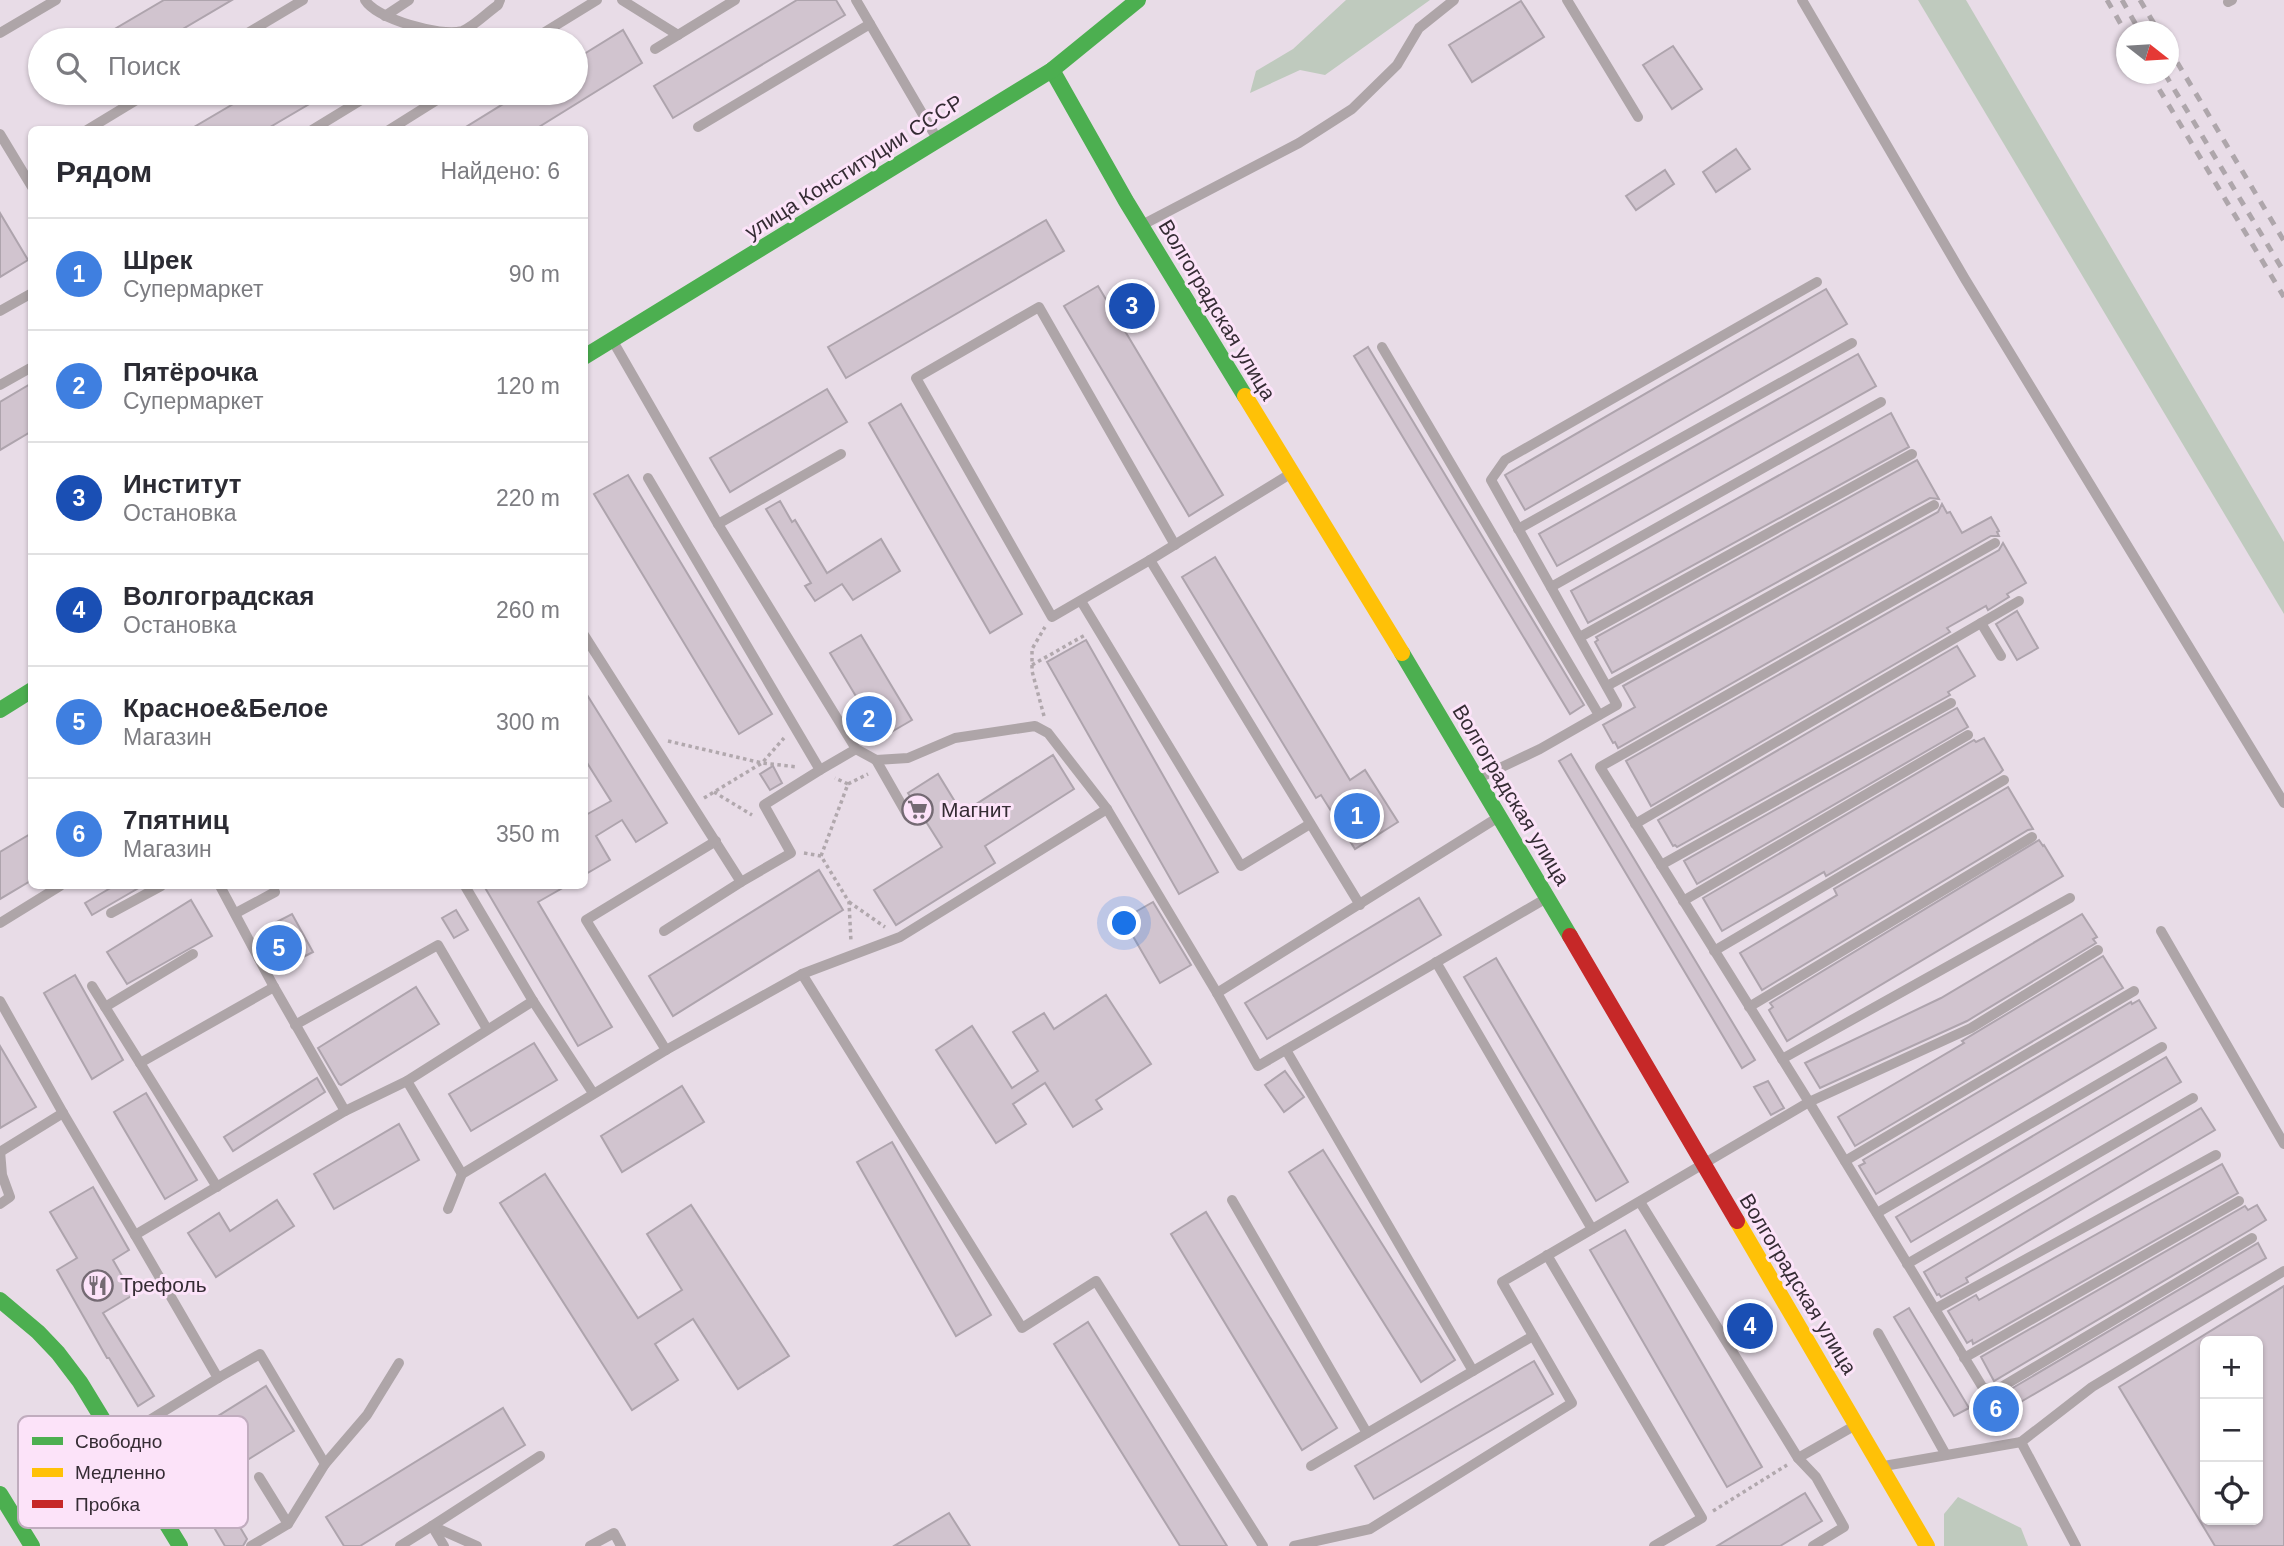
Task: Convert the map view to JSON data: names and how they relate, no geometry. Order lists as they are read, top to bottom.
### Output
{
  "streets": {
    "main road": ["улица Конституции СССР", "Волгоградская улица"]
  },
  "crossings": [
    ["улица Конституции СССР", "Волгоградская улица"]
  ],
  "places": {
    "supermarket": ["Магнит"],
    "restaurant": ["Трефоль"]
  },
  "legend": ["Свободно", "Медленно", "Пробка"],
  "north": "right",
  "page": {
    "search": "Поиск",
    "heading": ["Рядом", "Найдено: 6"],
    "list": [
      {
        "mark": "1",
        "name": "Шрек",
        "note": "Супермаркет",
        "value": "90 m"
      },
      {
        "mark": "2",
        "name": "Пятёрочка",
        "note": "Супермаркет",
        "value": "120 m"
      },
      {
        "mark": "3",
        "name": "Институт",
        "note": "Остановка",
        "value": "220 m"
      },
      {
        "mark": "4",
        "name": "Волгоградская",
        "note": "Остановка",
        "value": "260 m"
      },
      {
        "mark": "5",
        "name": "Красное&Белое",
        "note": "Магазин",
        "value": "300 m"
      },
      {
        "mark": "6",
        "name": "7пятниц",
        "note": "Магазин",
        "value": "350 m"
      }
    ],
    "pins": [
      "3",
      "2",
      "1",
      "5",
      "4",
      "6"
    ],
    "map_buttons": ["+", "−"]
  }
}
